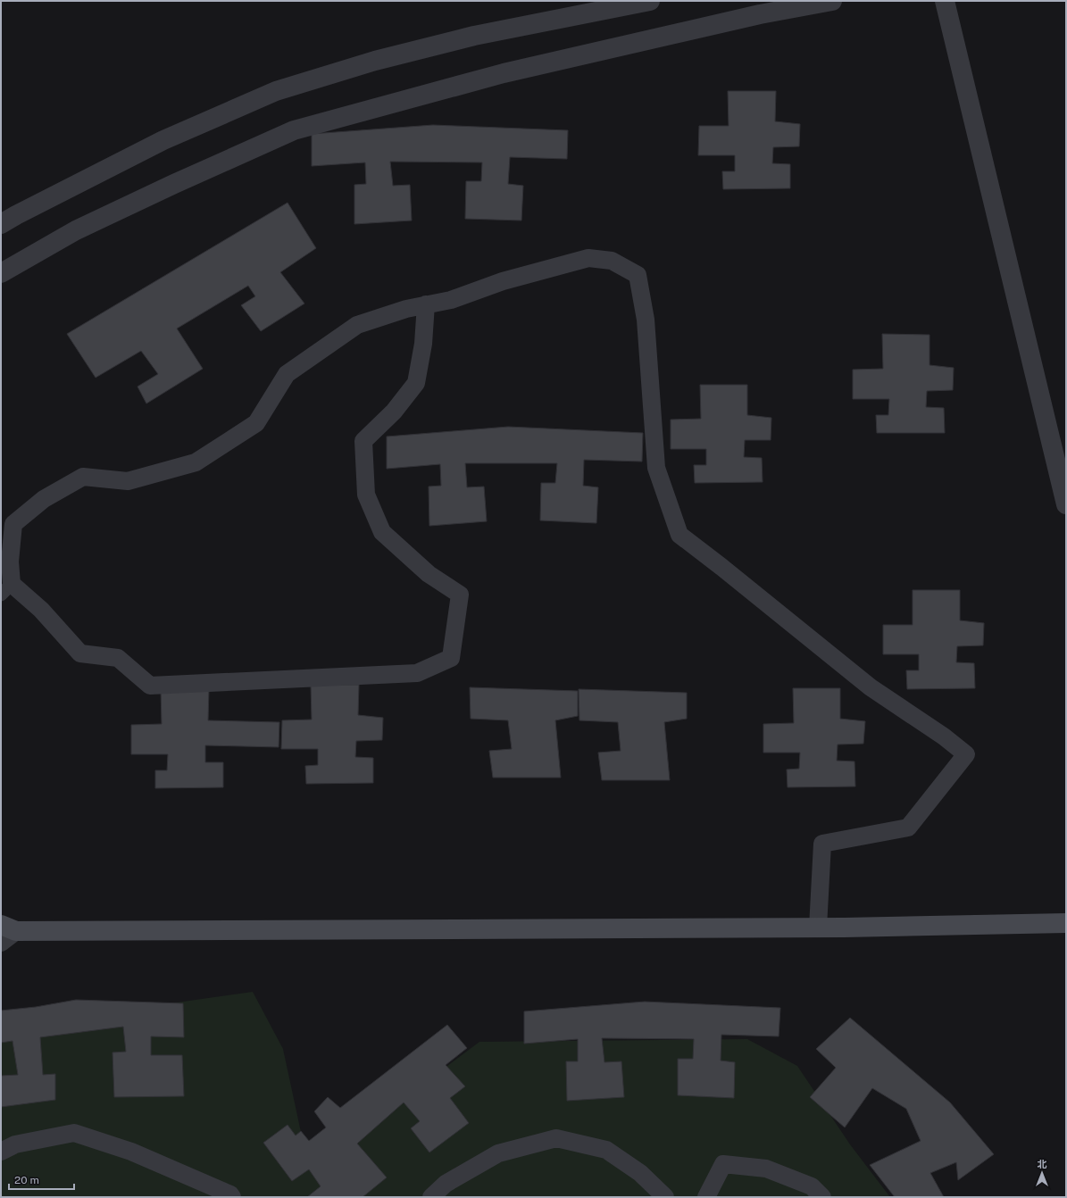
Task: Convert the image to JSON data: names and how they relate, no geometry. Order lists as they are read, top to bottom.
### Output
{
  "scale_bar": "20 m",
  "north": "top"
}
